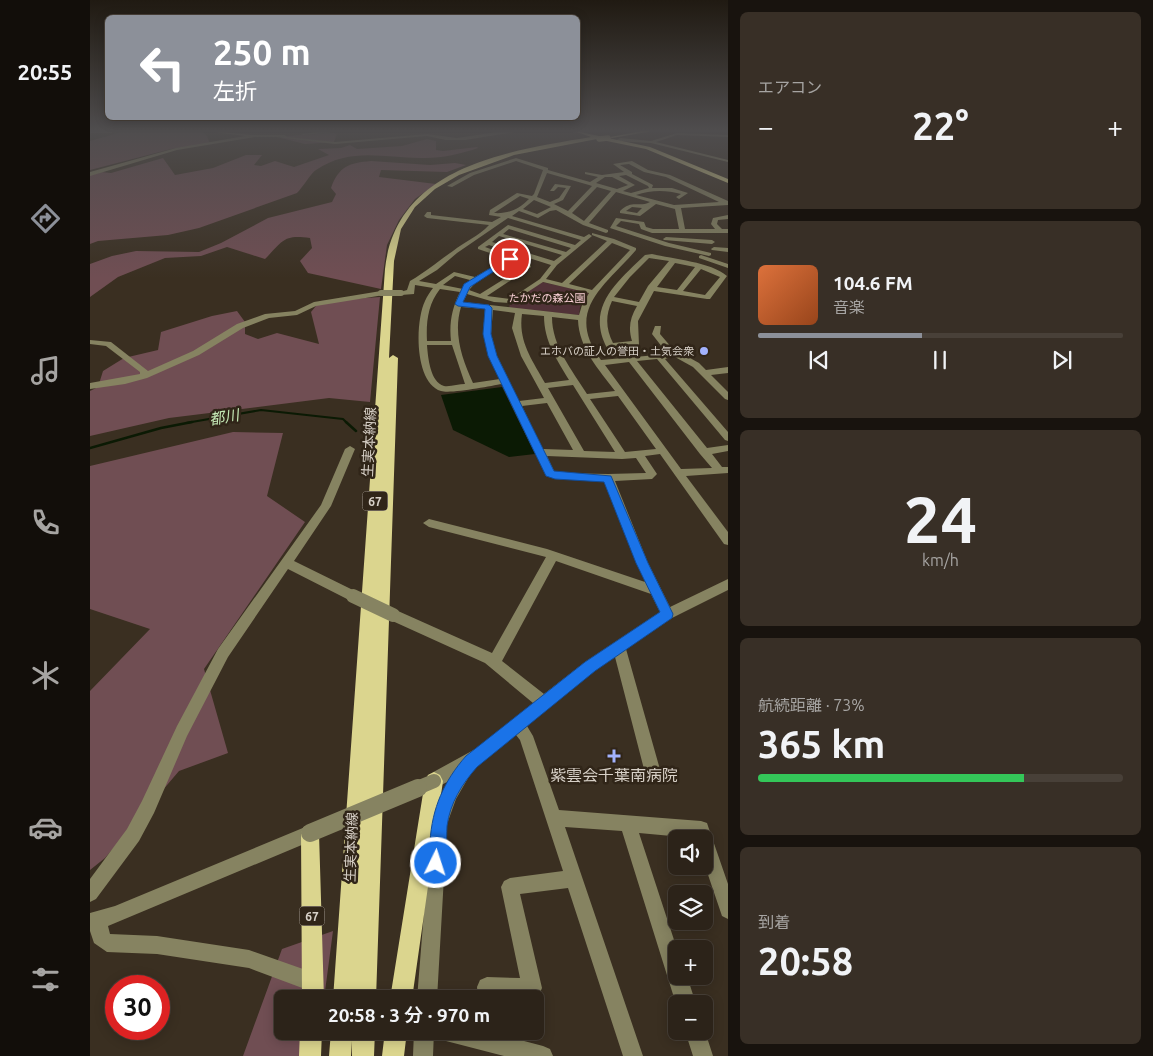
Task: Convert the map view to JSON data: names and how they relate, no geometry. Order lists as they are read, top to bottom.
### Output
{
  "streets": {
    "main road": ["生実本納線", "67"]
  },
  "water": ["都川"],
  "parks": ["たかだの森公園"],
  "places": {
    "other": ["エホバの証人の誉田・土気会衆"],
    "health": ["紫雲会千葉南病院"]
  },
  "page": {
    "tabs": "20:55",
    "tile": [
      "エアコン",
      ["24", "km/h"],
      ["航続距離 · 73%", "365 km"],
      ["到着", "20:58"]
    ],
    "turn": ["250 m", "左折"],
    "heat": ["−", "22°", "+"],
    "song": ["104.6 FM", "音楽"],
    "map_buttons": ["+", "−"],
    "limit": "30",
    "trip": "20:58 · 3 分 · 970 m"
  }
}
